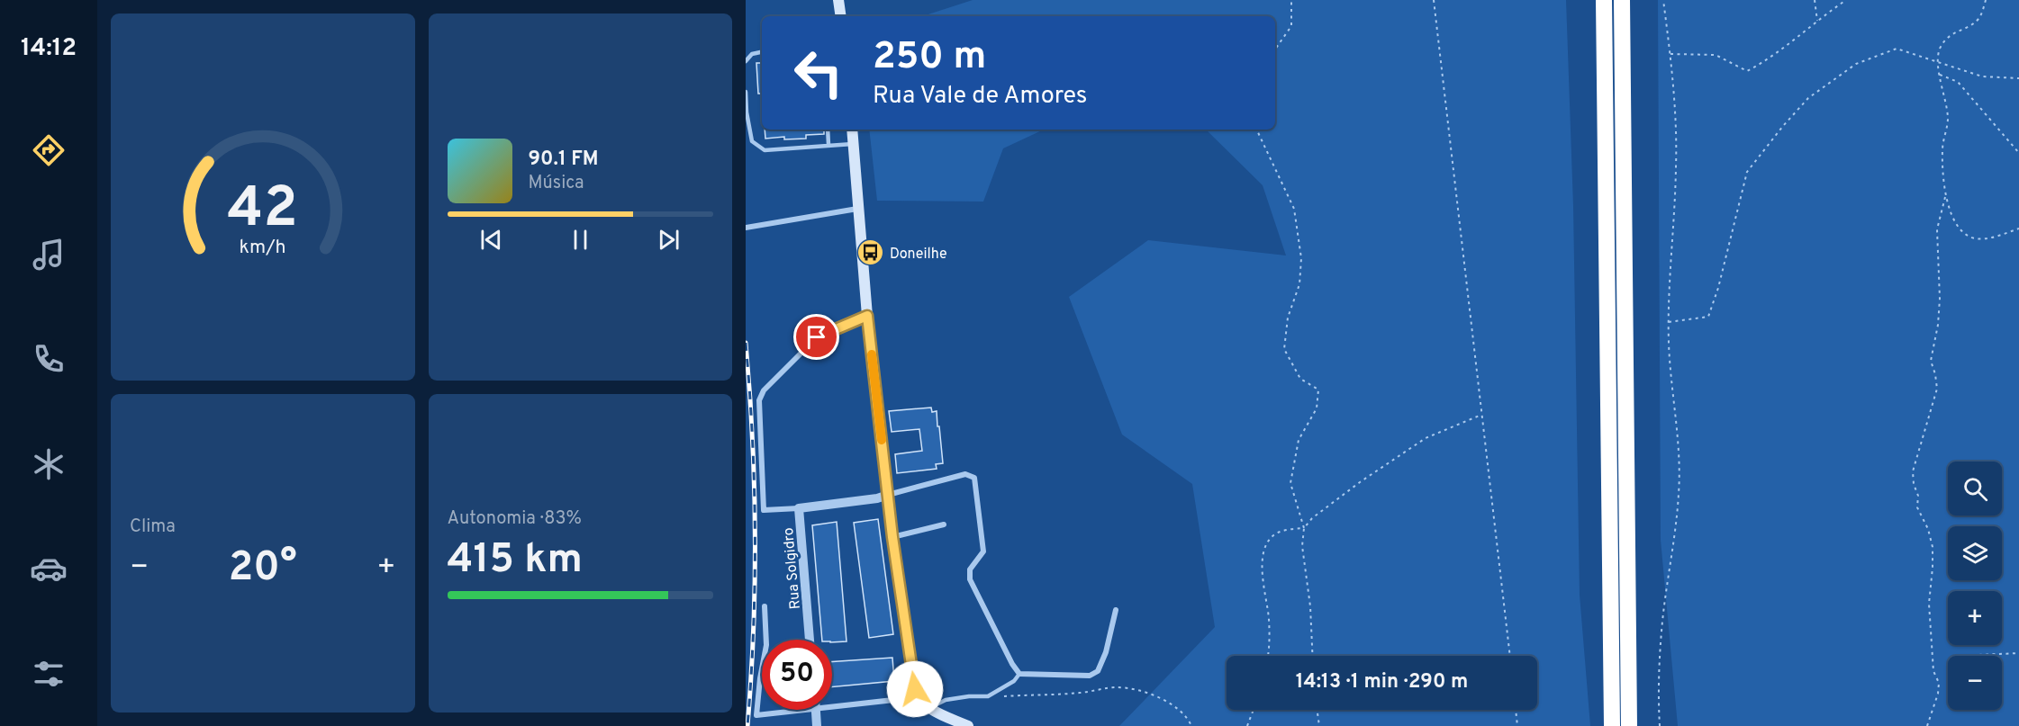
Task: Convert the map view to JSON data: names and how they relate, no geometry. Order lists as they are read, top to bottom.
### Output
{
  "streets": {
    "street": ["Rua Solgidro"]
  },
  "places": {
    "bus stop": ["Doneilhe"]
  },
  "page": {
    "tabs": "14:12",
    "turn": ["250 m", "Rua Vale de Amores"],
    "song": ["90.1 FM", "Música"],
    "tile": [
      "Clima",
      ["Autonomia · 83%", "415 km"]
    ],
    "map_buttons": ["+", "−"],
    "heat": ["−", "20°", "+"],
    "limit": "50",
    "trip": "14:13 · 1 min · 290 m",
    "gauge": ["42", "km/h"]
  }
}
